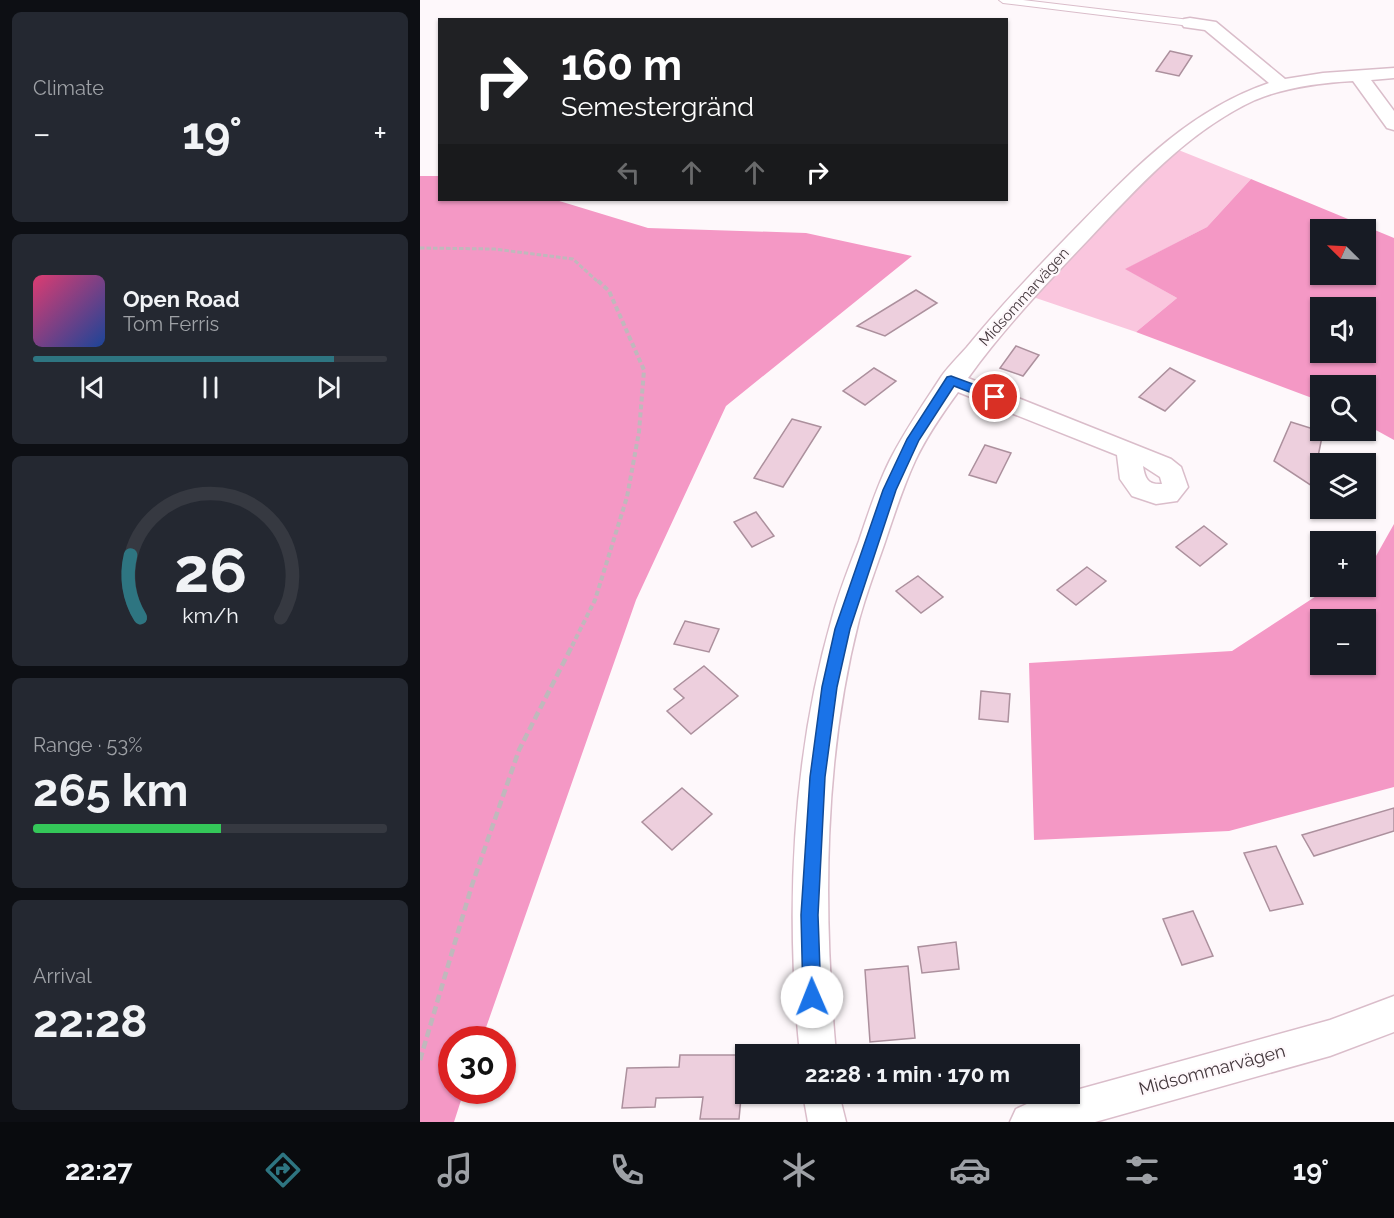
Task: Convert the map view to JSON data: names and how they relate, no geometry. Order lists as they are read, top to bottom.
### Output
{
  "streets": {
    "street": ["Midsommarvägen"]
  },
  "north": "top left",
  "page": {
    "tile": [
      "Climate",
      ["Range · 53%", "265 km"],
      ["Arrival", "22:28"]
    ],
    "turn": ["160 m", "Semestergränd"],
    "heat": ["−", "19°", "+"],
    "map_buttons": ["+", "−"],
    "song": ["Open Road", "Tom Ferris"],
    "limit": "30",
    "trip": "22:28 · 1 min · 170 m",
    "tabs": ["22:27", "19°"],
    "gauge": ["26", "km/h"]
  }
}
